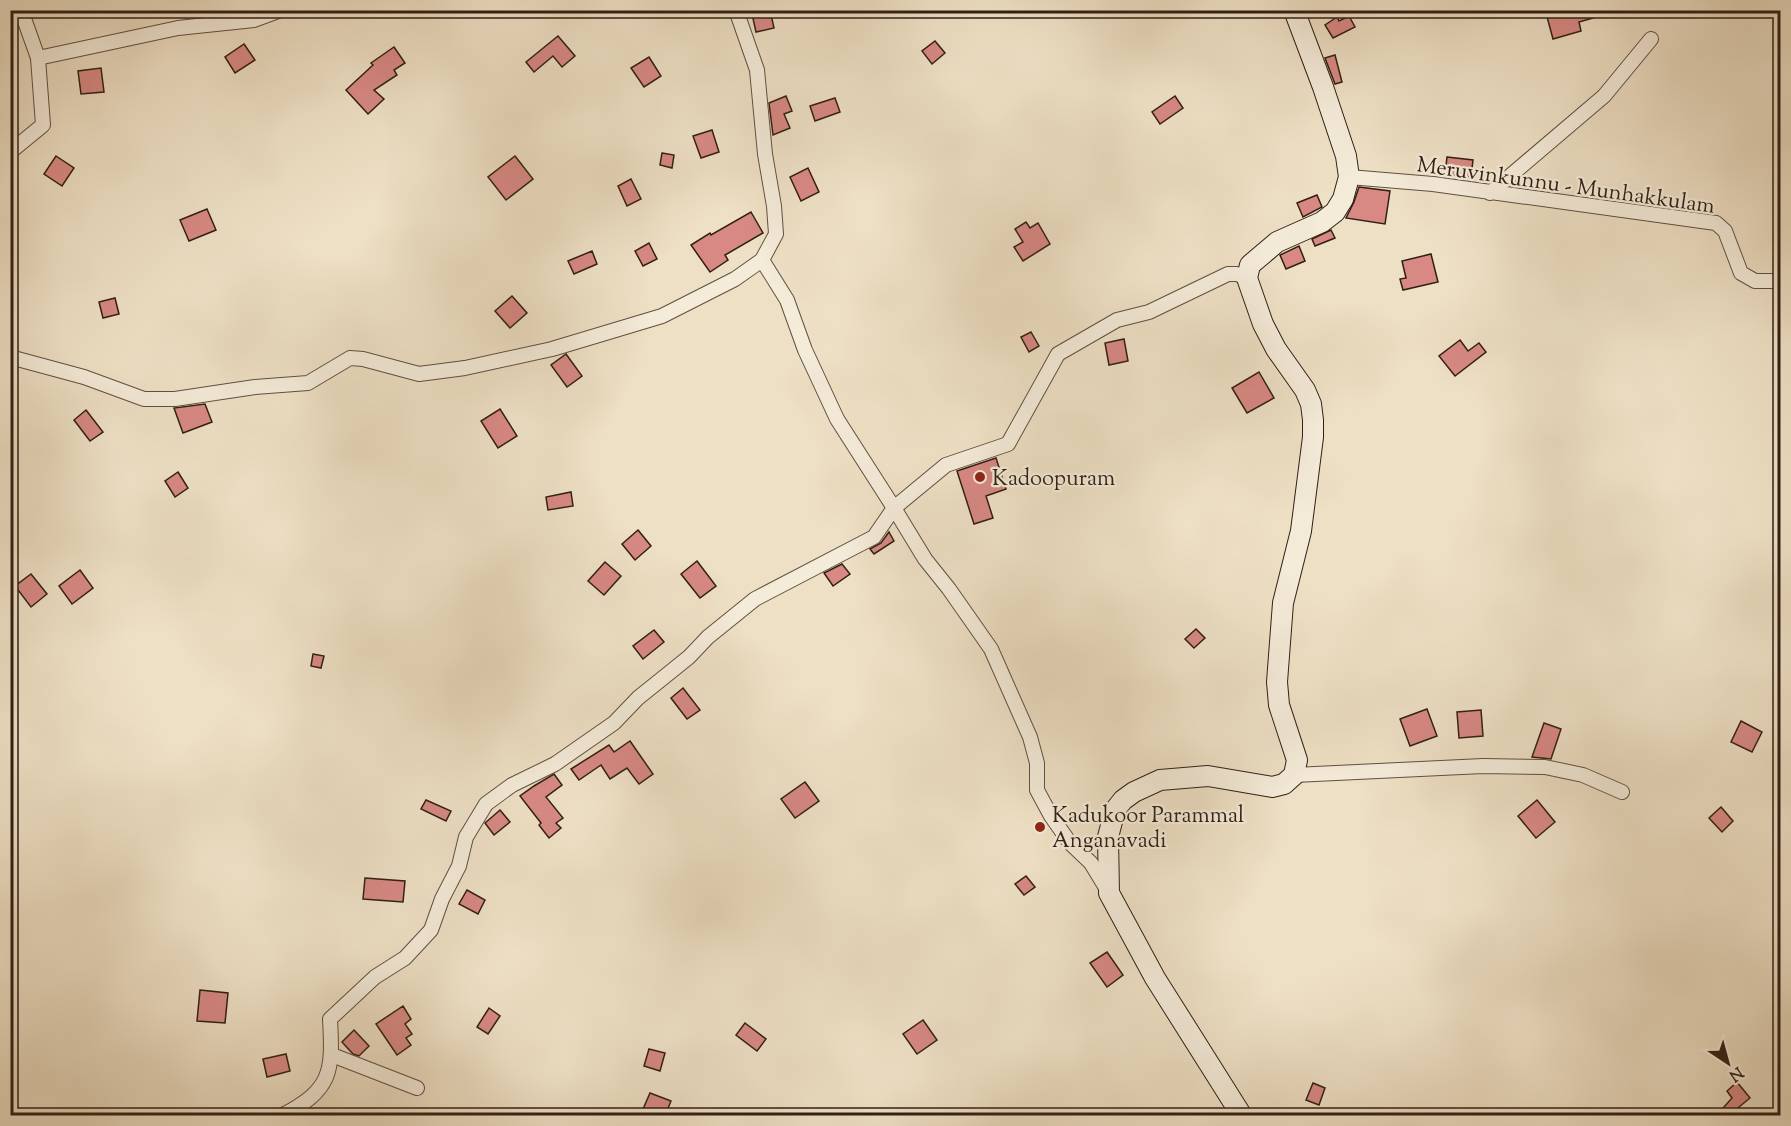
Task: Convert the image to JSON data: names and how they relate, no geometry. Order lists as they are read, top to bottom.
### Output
{
  "streets": {
    "street": ["Meruvinkunnu - Munhakkulam"]
  },
  "places": ["Kadoopuram", "Kadukoor Parammal Anganavadi"],
  "north": "bottom right"
}
